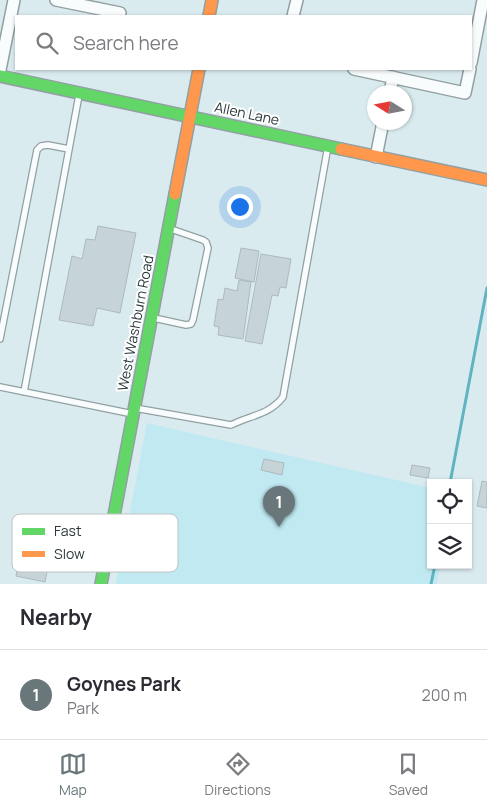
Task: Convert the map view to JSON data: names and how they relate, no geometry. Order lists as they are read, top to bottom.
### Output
{
  "streets": {
    "street": ["Allen Lane", "West Washburn Road"]
  },
  "crossings": [
    ["Allen Lane", "West Washburn Road"]
  ],
  "legend": ["Fast", "Slow"],
  "north": "left",
  "page": {
    "search": "Search here",
    "pins": "1",
    "heading": "Nearby",
    "list": [
      {
        "mark": "1",
        "name": "Goynes Park",
        "note": "Park",
        "value": "200 m"
      }
    ],
    "nav": ["Map", "Directions", "Saved"]
  }
}
